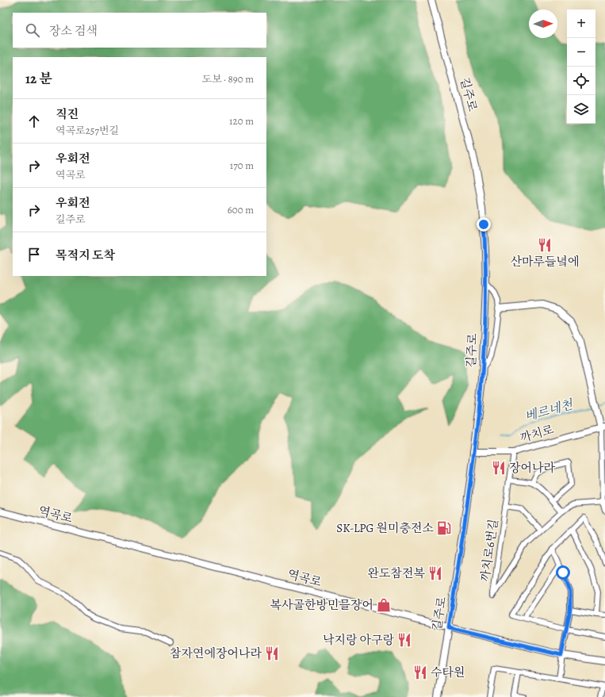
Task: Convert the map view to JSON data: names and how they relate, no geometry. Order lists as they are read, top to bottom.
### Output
{
  "streets": {
    "street": [
      "길주로",
      "까치로",
      "역곡로",
      "까치로6번길"
    ]
  },
  "crossings": [
    ["길주로", "까치로"],
    ["길주로", "역곡로"],
    ["까치로", "까치로6번길"]
  ],
  "water": ["베르네천"],
  "places": {
    "restaurant": [
      "산마루들녘에",
      "장어나라",
      "완도참전복",
      "낙지랑 아구랑",
      "참자연에장어나라",
      "수타원"
    ],
    "fuel station": ["SK-LPG 원미충전소"],
    "shop": ["복사골한방민믈장어"]
  },
  "north": "right",
  "page": {
    "map_buttons": ["+", "−"],
    "search": "장소 검색",
    "heading": ["12 분", "도보 · 890 m"],
    "list": [
      ["직진", "역곡로257번길", "120 m"],
      ["우회전", "역곡로", "170 m"],
      ["우회전", "길주로", "600 m"],
      "목적지 도착"
    ]
  }
}
